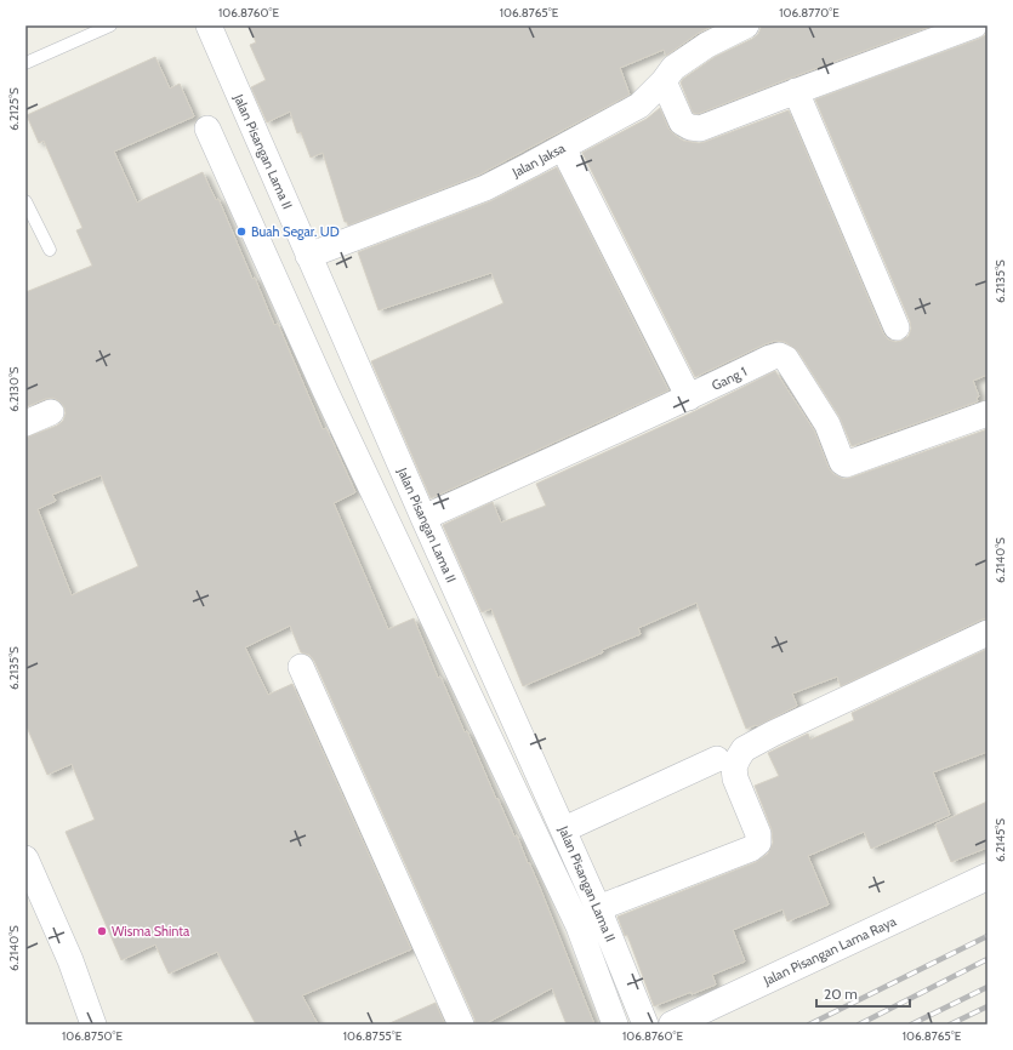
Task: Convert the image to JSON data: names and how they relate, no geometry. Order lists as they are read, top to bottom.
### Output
{
  "streets": {
    "street": [
      "Jalan Pisangan Lama II",
      "Jalan Jaksa",
      "Gang 1",
      "Jalan Pisangan Lama Raya"
    ]
  },
  "crossings": [
    ["Jalan Pisangan Lama II", "Jalan Jaksa"],
    ["Jalan Pisangan Lama II", "Gang 1"]
  ],
  "places": ["Buah Segar. UD", "Wisma Shinta"],
  "scale_bar": "20 m",
  "coordinates": [
    "106.8760°E",
    "106.8765°E",
    "106.8770°E",
    "6.2125°S",
    "6.2135°S",
    "6.2130°S",
    "6.2140°S",
    "6.2145°S",
    "106.8750°E",
    "106.8755°E"
  ]
}
